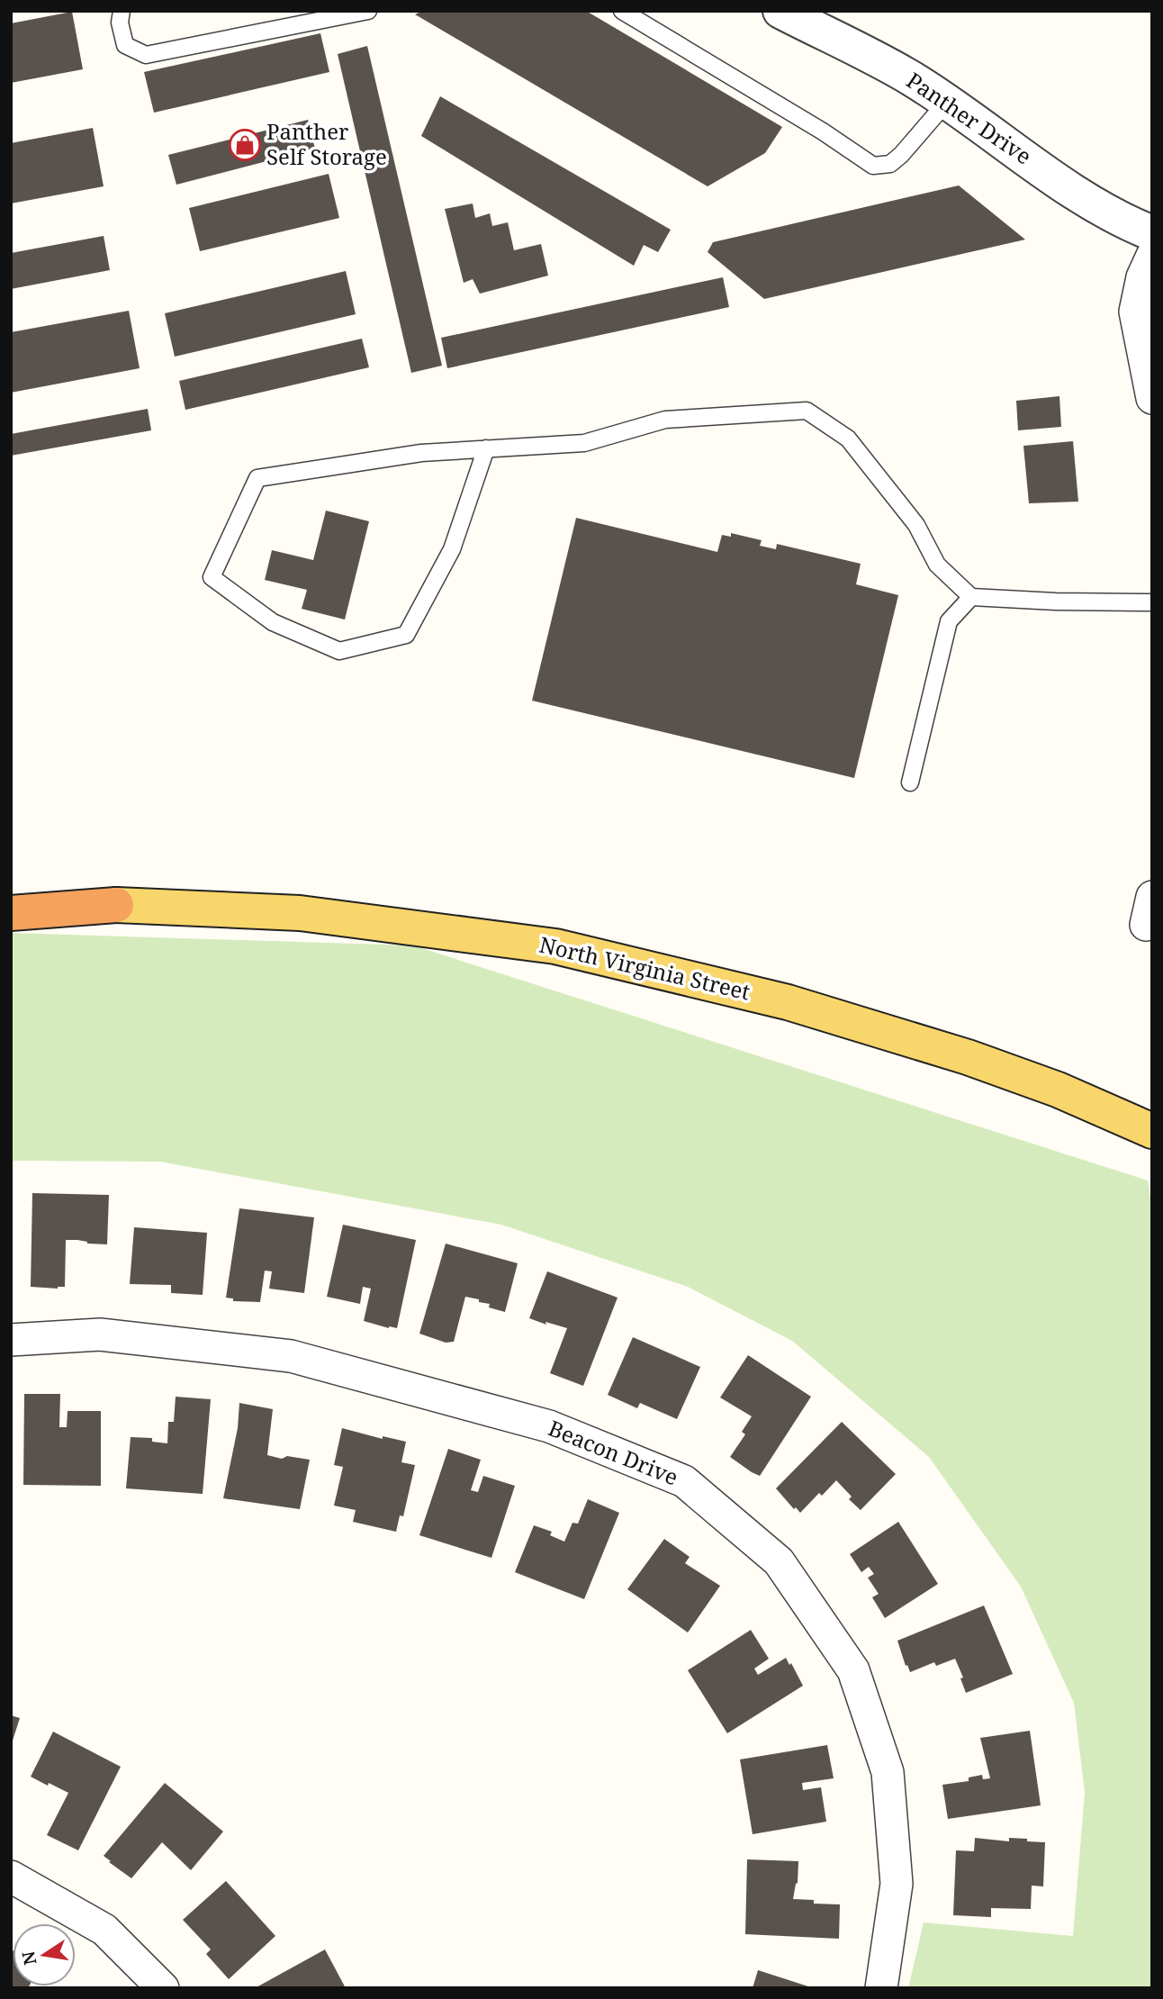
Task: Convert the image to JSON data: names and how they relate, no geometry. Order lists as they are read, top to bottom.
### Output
{
  "streets": {
    "main road": ["North Virginia Street"],
    "street": ["Panther Drive", "Beacon Drive"]
  },
  "places": {
    "shop": ["Panther Self Storage"]
  },
  "north": "left"
}
